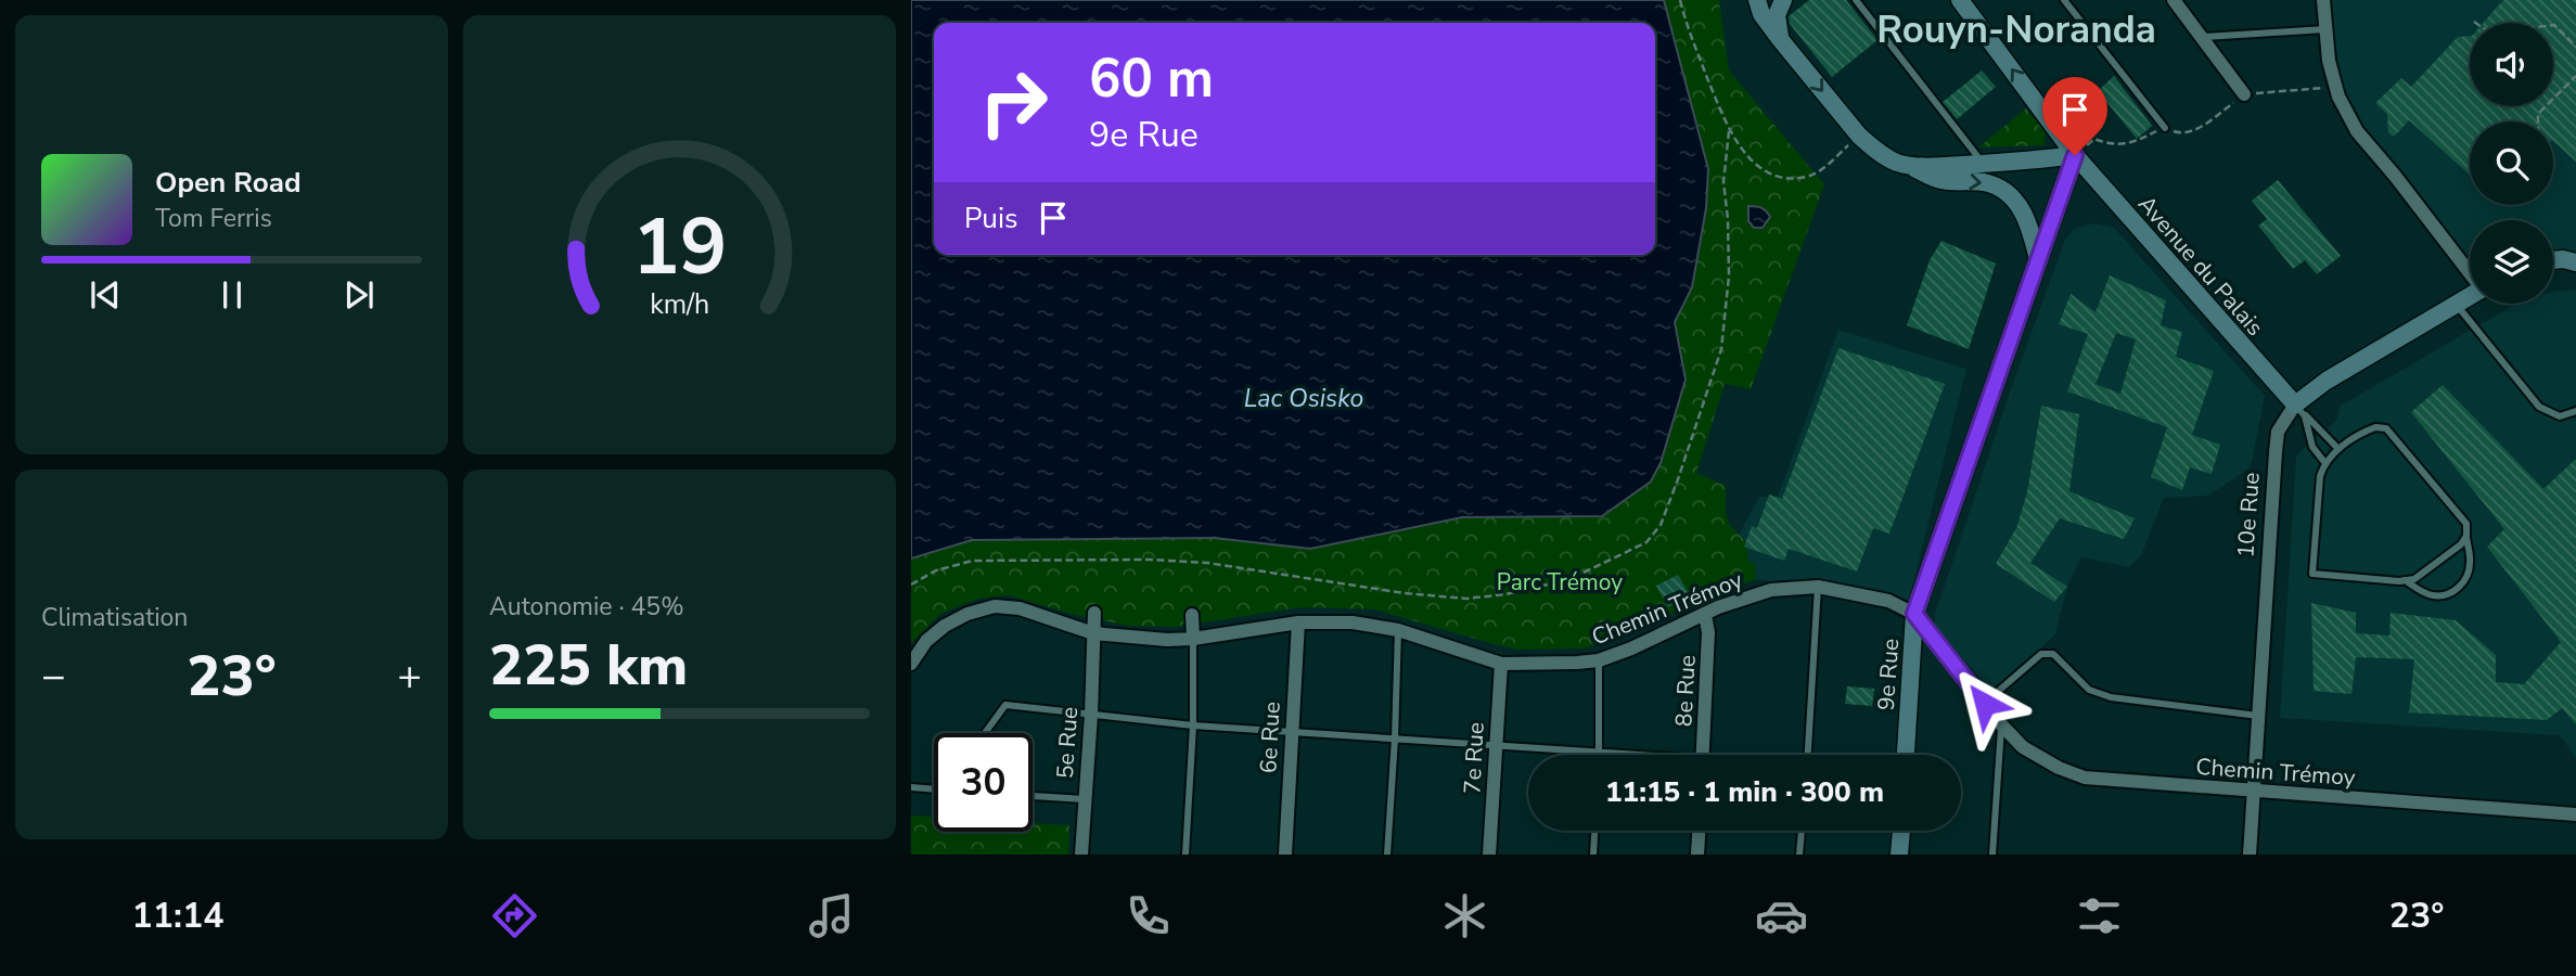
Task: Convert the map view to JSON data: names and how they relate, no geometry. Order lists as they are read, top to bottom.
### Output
{
  "streets": {
    "street": [
      "Avenue du Palais",
      "10e Rue",
      "Chemin Trémoy",
      "9e Rue",
      "8e Rue",
      "6e Rue",
      "5e Rue",
      "7e Rue"
    ]
  },
  "crossings": [
    ["Avenue du Palais", "10e Rue"],
    ["Avenue du Palais", "9e Rue"],
    ["10e Rue", "Chemin Trémoy"],
    ["Chemin Trémoy", "9e Rue"],
    ["Chemin Trémoy", "8e Rue"],
    ["Chemin Trémoy", "6e Rue"],
    ["Chemin Trémoy", "5e Rue"],
    ["Chemin Trémoy", "7e Rue"]
  ],
  "one_way": ["Avenue du Palais"],
  "districts": ["Rouyn-Noranda"],
  "water": ["Lac Osisko"],
  "parks": ["Parc Trémoy"],
  "page": {
    "turn": ["60 m", "9e Rue"],
    "song": ["Open Road", "Tom Ferris"],
    "then": "Puis",
    "tile": [
      "Climatisation",
      ["Autonomie · 45%", "225 km"]
    ],
    "heat": ["−", "23°", "+"],
    "limit": "30",
    "trip": "11:15 · 1 min · 300 m",
    "tabs": ["11:14", "23°"],
    "gauge": ["19", "km/h"]
  }
}
